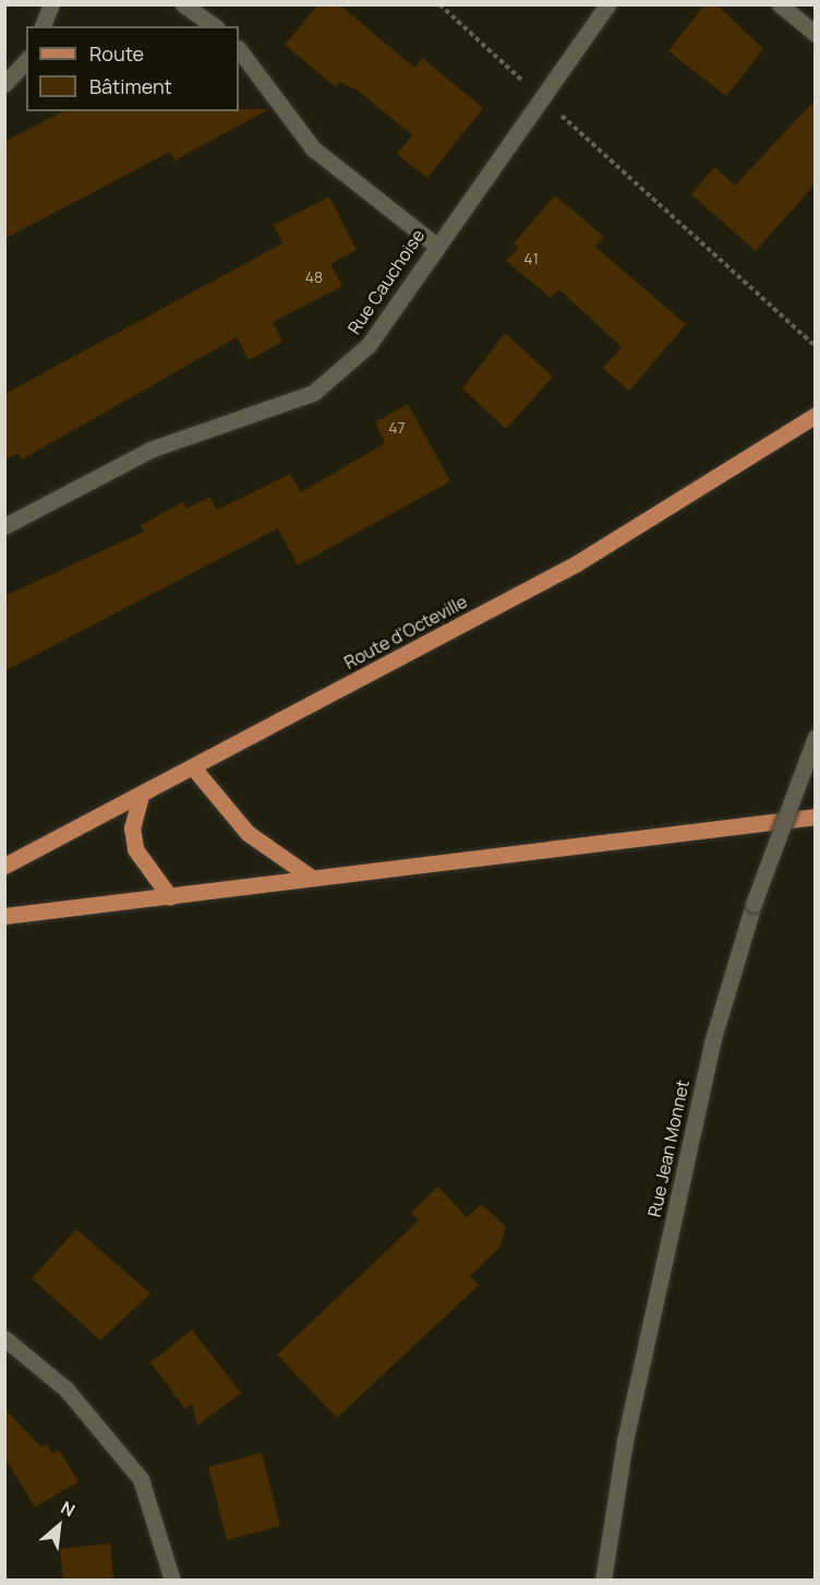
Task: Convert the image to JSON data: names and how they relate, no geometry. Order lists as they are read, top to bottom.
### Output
{
  "streets": {
    "main road": ["Route d'Octeville"],
    "street": ["Rue Cauchoise", "Rue Jean Monnet"]
  },
  "house_numbers": ["41", "48", "47"],
  "legend": ["Route", "Bâtiment"],
  "north": "top right"
}
